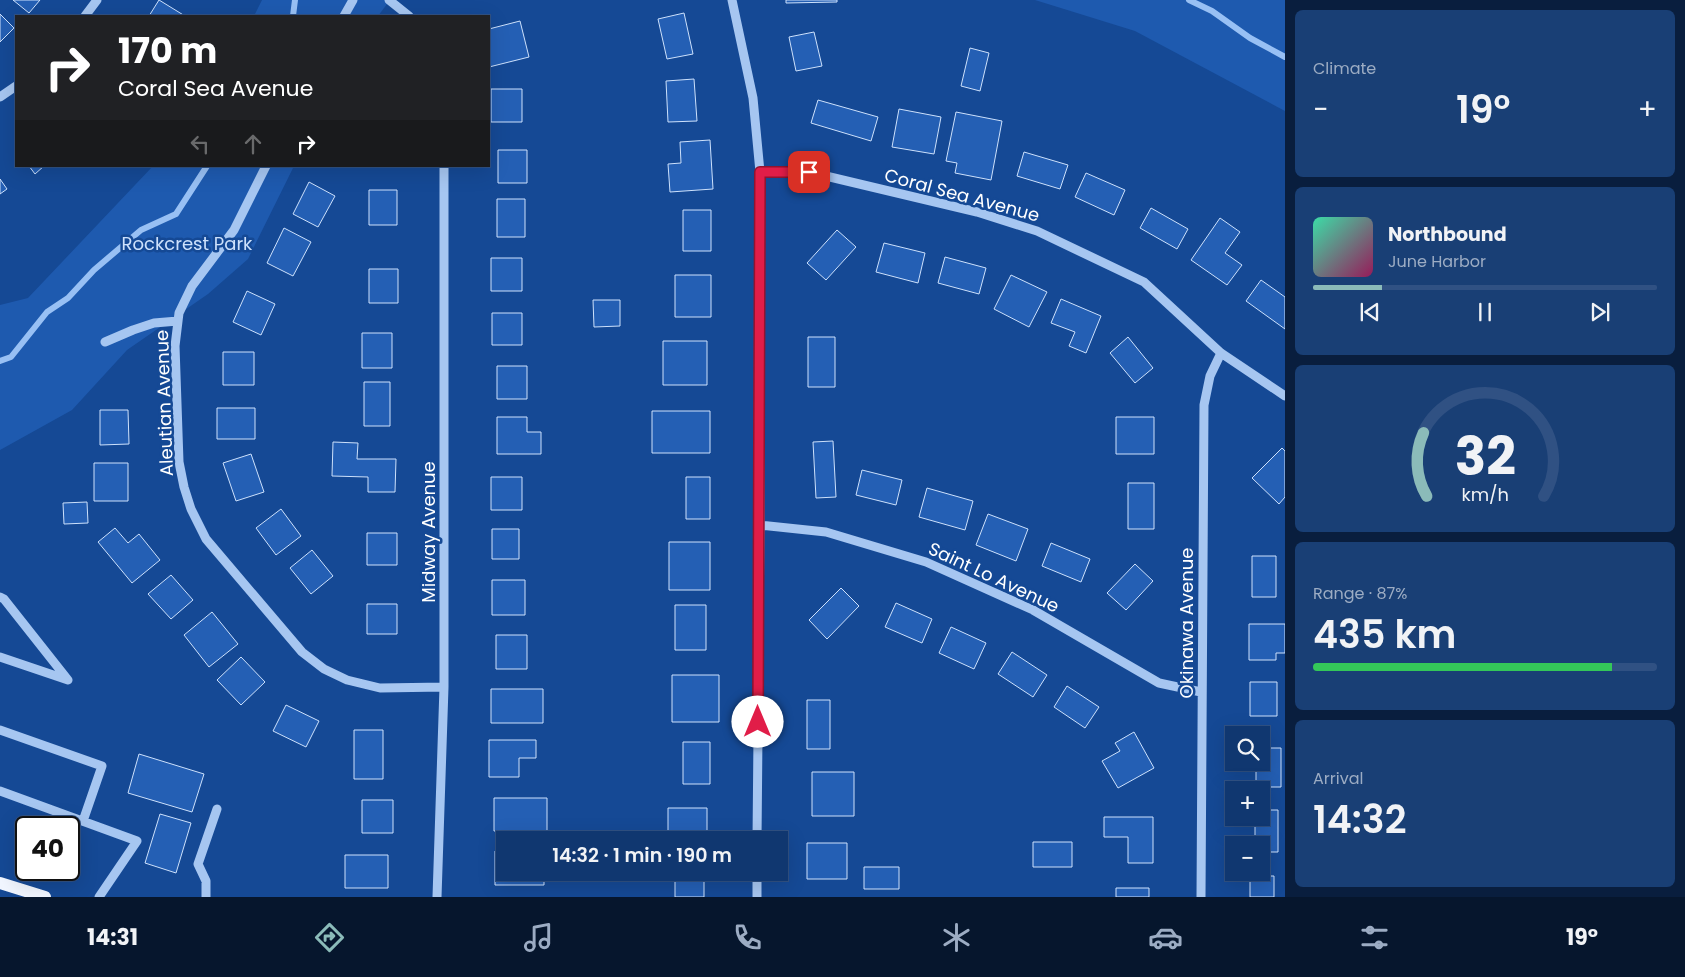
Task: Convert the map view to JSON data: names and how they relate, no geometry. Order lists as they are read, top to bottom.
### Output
{
  "streets": {
    "street": [
      "Coral Sea Avenue",
      "Aleutian Avenue",
      "Midway Avenue",
      "Saint Lo Avenue",
      "Okinawa Avenue"
    ]
  },
  "crossings": [
    ["Coral Sea Avenue", "Okinawa Avenue"],
    ["Aleutian Avenue", "Midway Avenue"],
    ["Saint Lo Avenue", "Okinawa Avenue"]
  ],
  "parks": ["Rockcrest Park"],
  "page": {
    "tile": [
      "Climate",
      ["Range · 87%", "435 km"],
      ["Arrival", "14:32"]
    ],
    "turn": ["170 m", "Coral Sea Avenue"],
    "heat": ["−", "19°", "+"],
    "song": ["Northbound", "June Harbor"],
    "map_buttons": ["+", "−"],
    "limit": "40",
    "trip": "14:32 · 1 min · 190 m",
    "tabs": ["14:31", "19°"],
    "gauge": ["32", "km/h"]
  }
}
